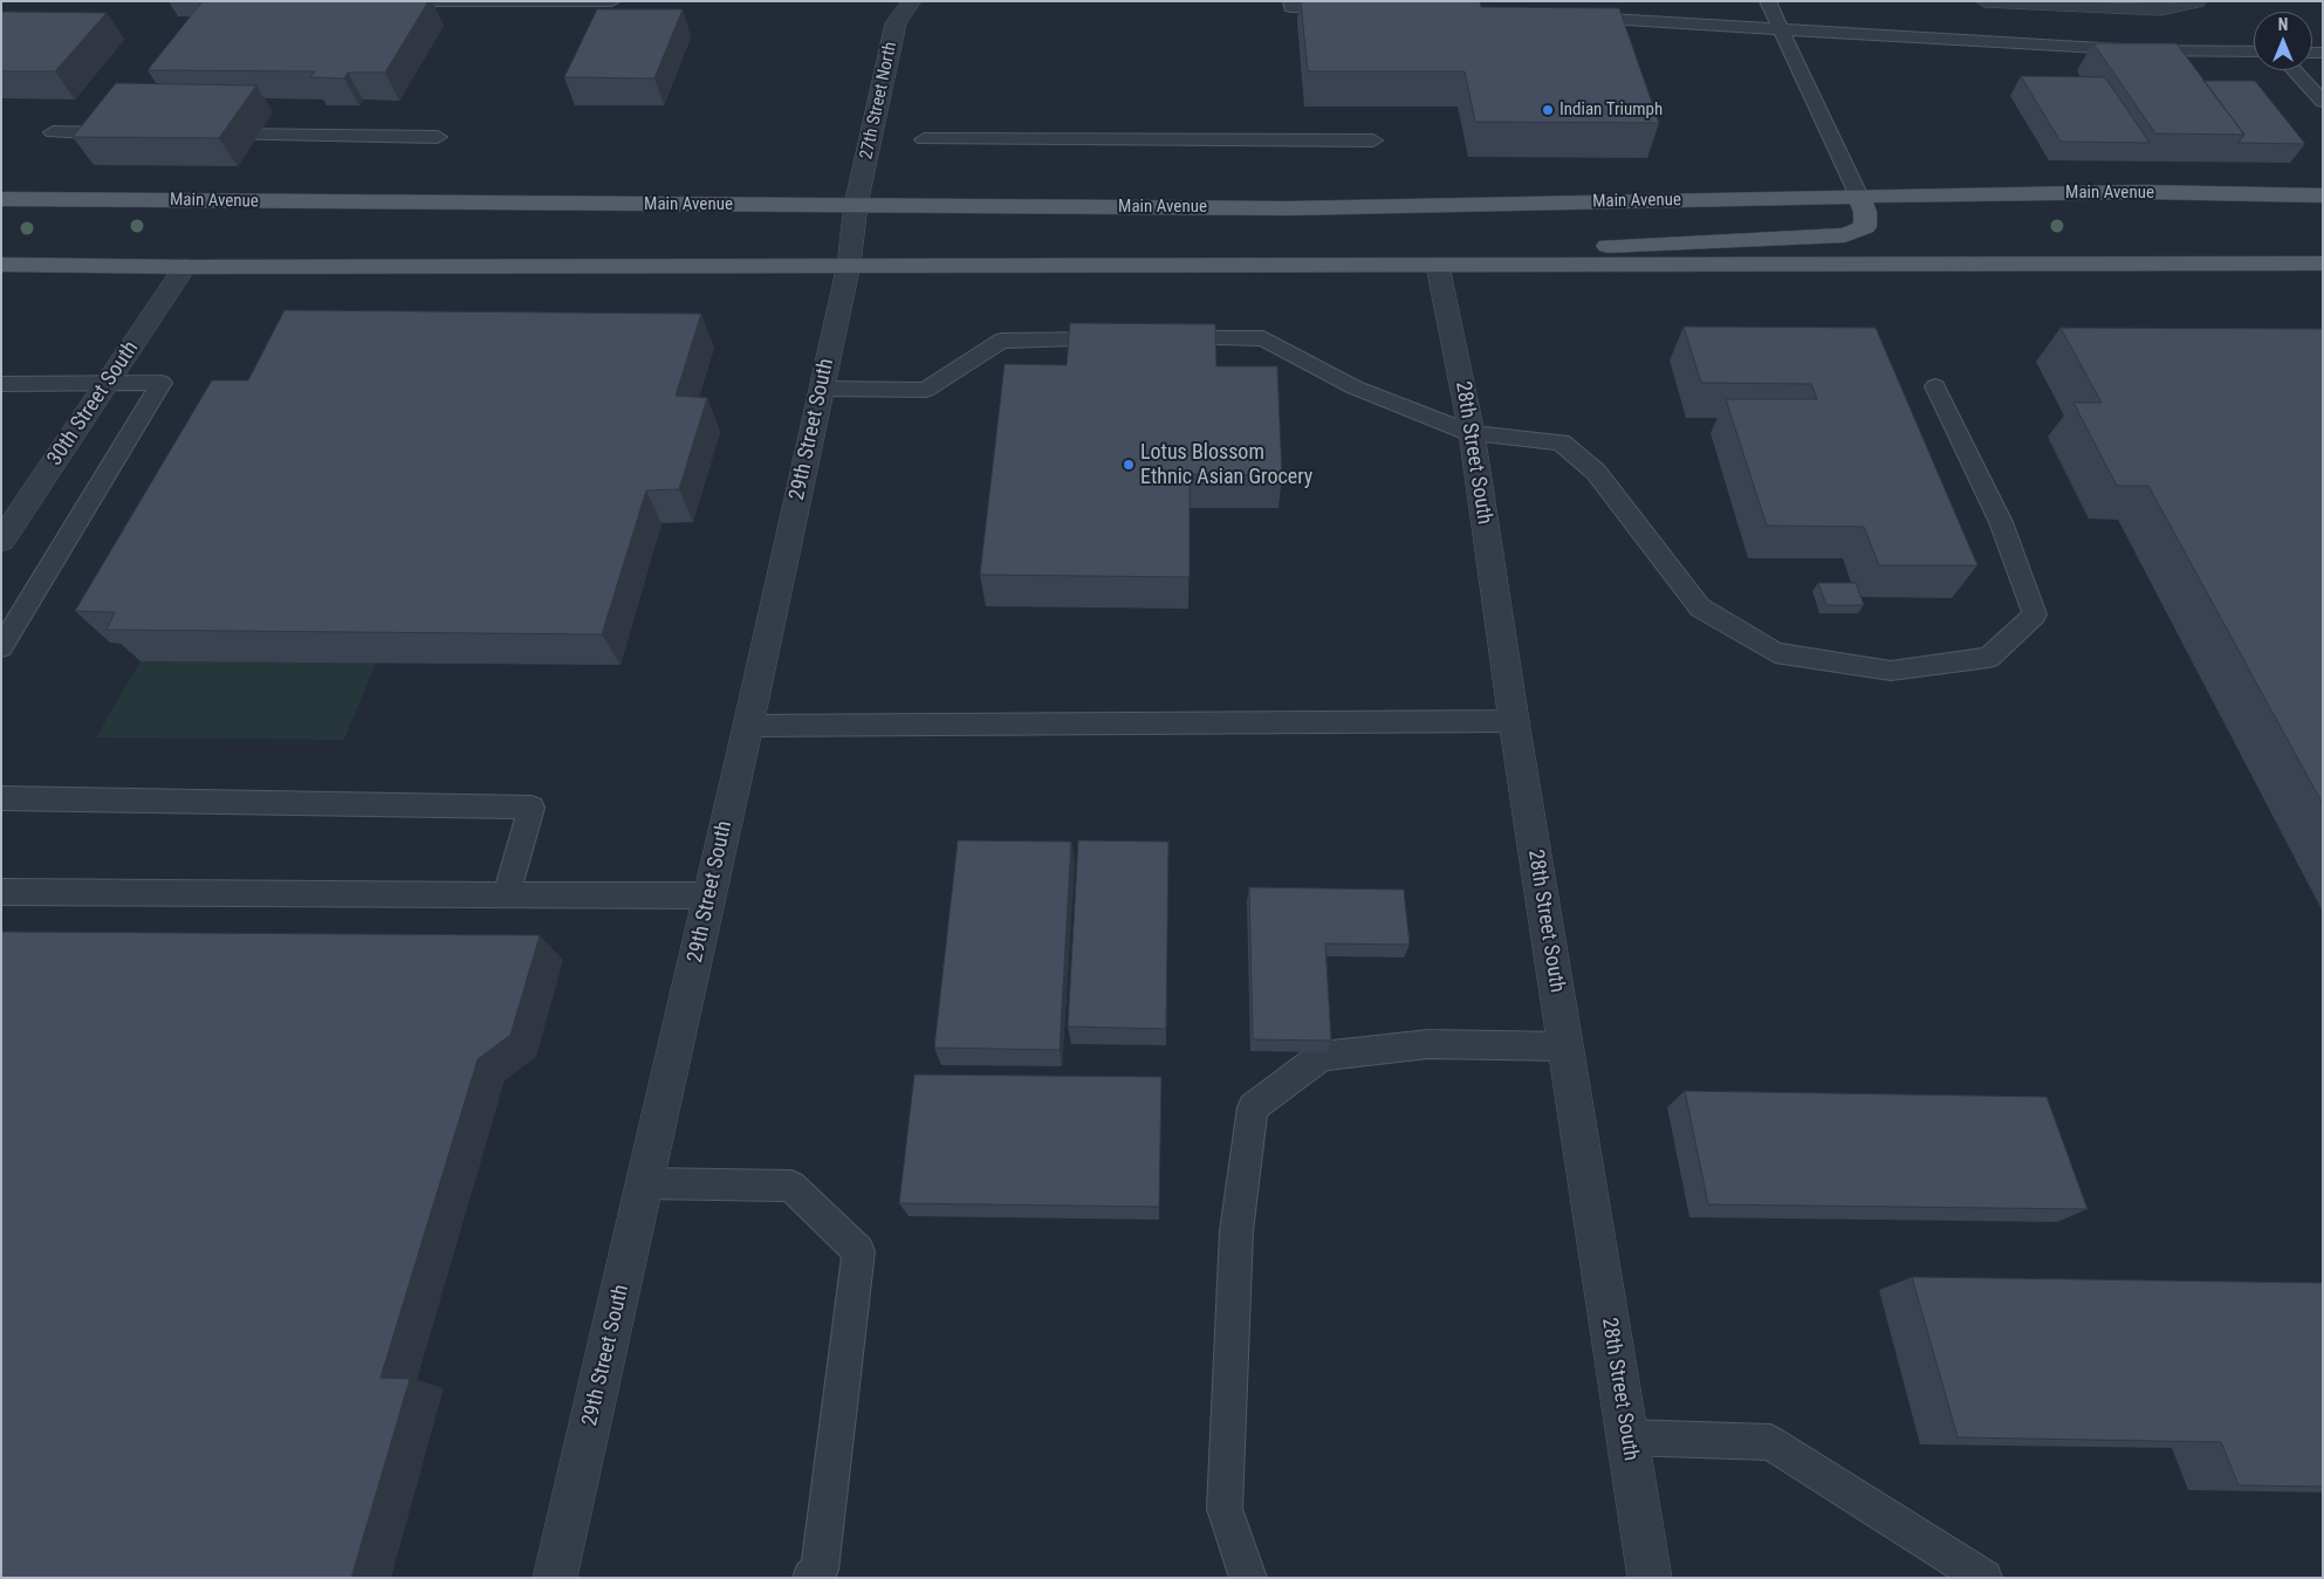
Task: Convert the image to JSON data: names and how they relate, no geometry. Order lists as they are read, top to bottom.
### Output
{
  "streets": {
    "main road": ["Main Avenue"],
    "street": [
      "27th Street North",
      "30th Street South",
      "29th Street South",
      "28th Street South"
    ]
  },
  "crossings": [
    ["27th Street North", "Main Avenue"],
    ["27th Street North", "29th Street South"],
    ["Main Avenue", "29th Street South"]
  ],
  "places": ["Indian Triumph", "Lotus Blossom Ethnic Asian Grocery"],
  "north": "top"
}
